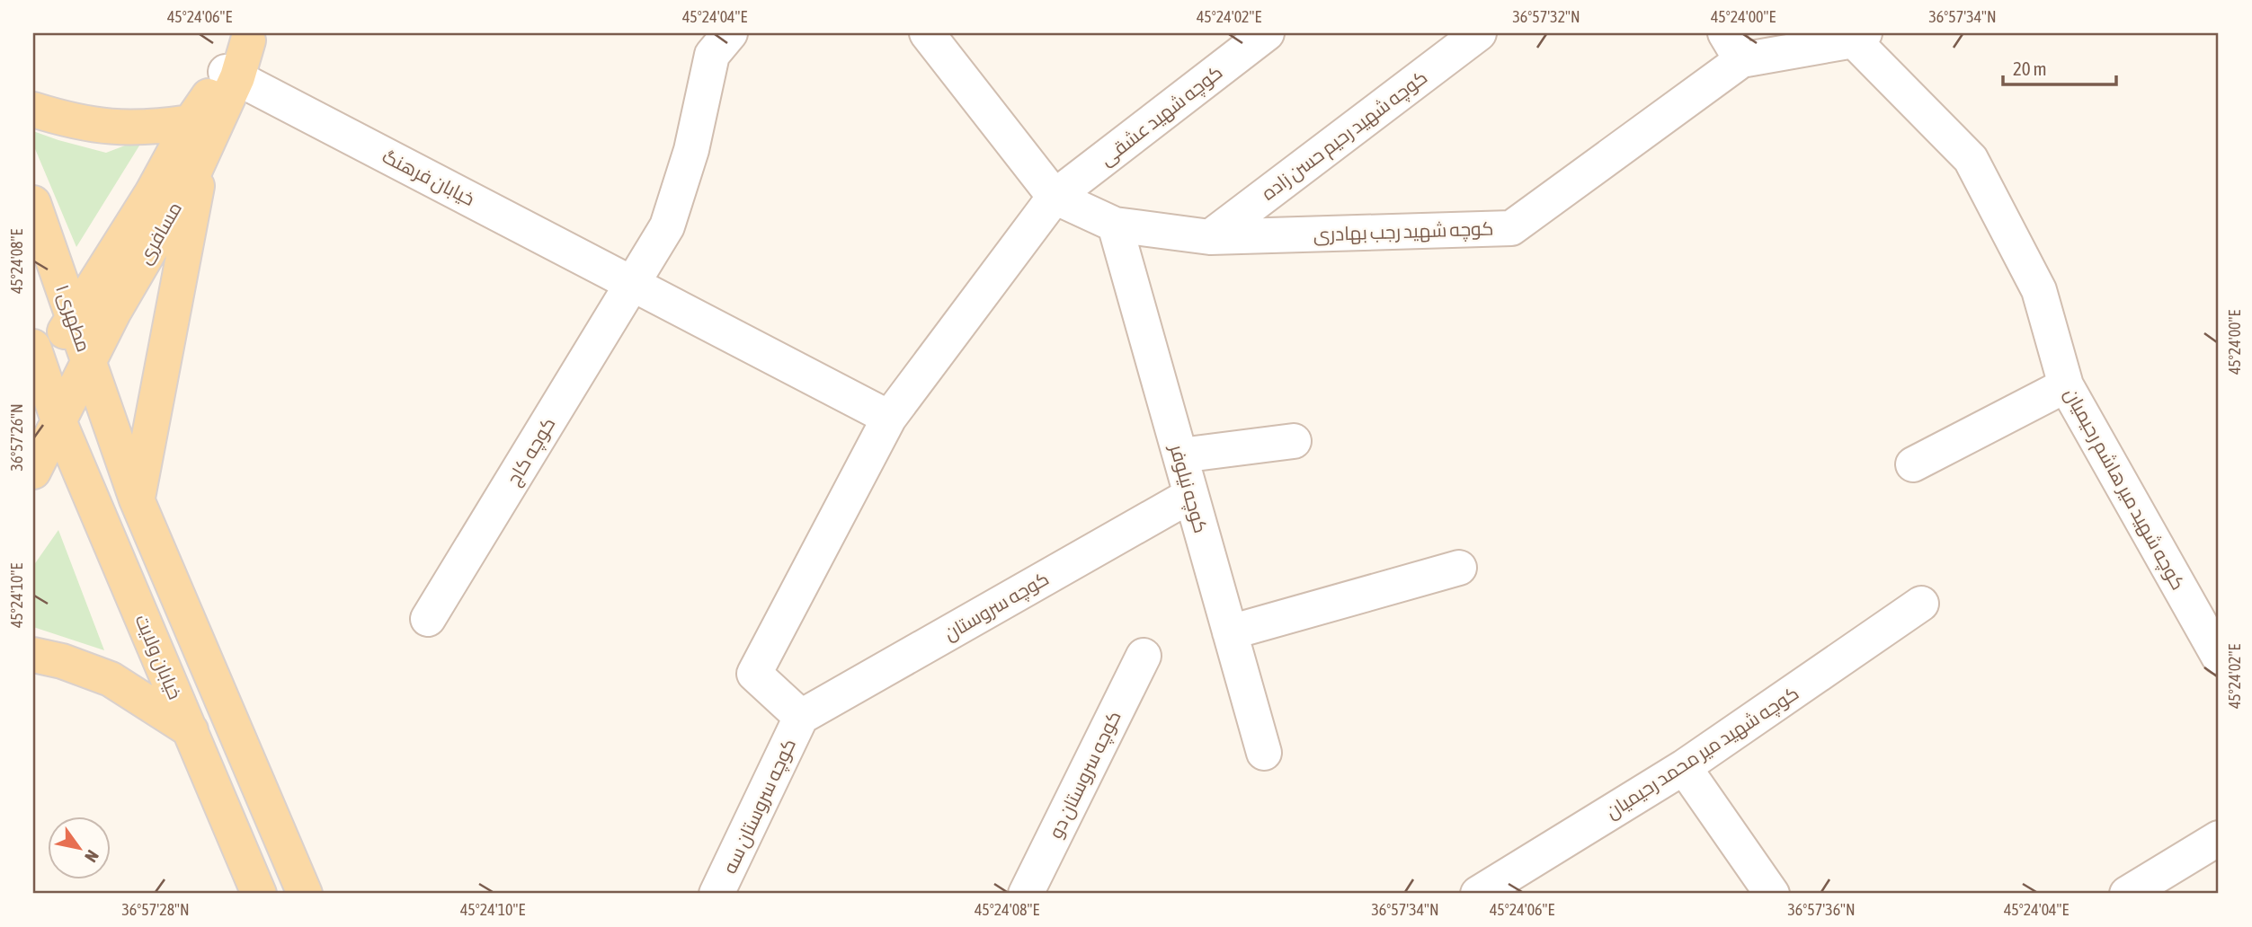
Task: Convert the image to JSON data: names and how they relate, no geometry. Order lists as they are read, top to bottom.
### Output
{
  "streets": {
    "main road": ["مسافری", "مطهری ۱", "خیابان ولایت"],
    "street": [
      "کوچه شهید عشقی",
      "کوچه شهید رحیم حسن زاده",
      "خیابان فرهنگ",
      "کوچه شهید رجب بهادری",
      "کوچه کاج",
      "کوچه نیلوفر",
      "کوچه شهید میر هاشم رحیمیان",
      "کوچه سروستان",
      "کوچه شهید میر محمد رحیمیان",
      "کوچه سروستان دو",
      "کوچه سروستان سه"
    ]
  },
  "crossings": [
    ["کوچه شهید عشقی", "خیابان فرهنگ"],
    ["کوچه شهید عشقی", "کوچه شهید رجب بهادری"],
    ["کوچه شهید عشقی", "کوچه سروستان"],
    ["کوچه شهید عشقی", "کوچه سروستان سه"],
    ["کوچه شهید رحیم حسن زاده", "کوچه شهید رجب بهادری"],
    ["خیابان فرهنگ", "مسافری"],
    ["خیابان فرهنگ", "کوچه کاج"],
    ["کوچه شهید رجب بهادری", "کوچه نیلوفر"],
    ["کوچه شهید رجب بهادری", "کوچه شهید میر هاشم رحیمیان"],
    ["مسافری", "مطهری ۱"],
    ["مسافری", "خیابان ولایت"],
    ["کوچه نیلوفر", "کوچه سروستان"],
    ["کوچه سروستان", "کوچه سروستان سه"]
  ],
  "scale_bar": "20 m",
  "north": "bottom right",
  "coordinates": [
    "45°24'06\"E",
    "45°24'04\"E",
    "45°24'02\"E",
    "36°57'32\"N",
    "45°24'00\"E",
    "36°57'34\"N",
    "45°24'08\"E",
    "36°57'26\"N",
    "45°24'10\"E",
    "36°57'28\"N",
    "36°57'36\"N"
  ]
}
